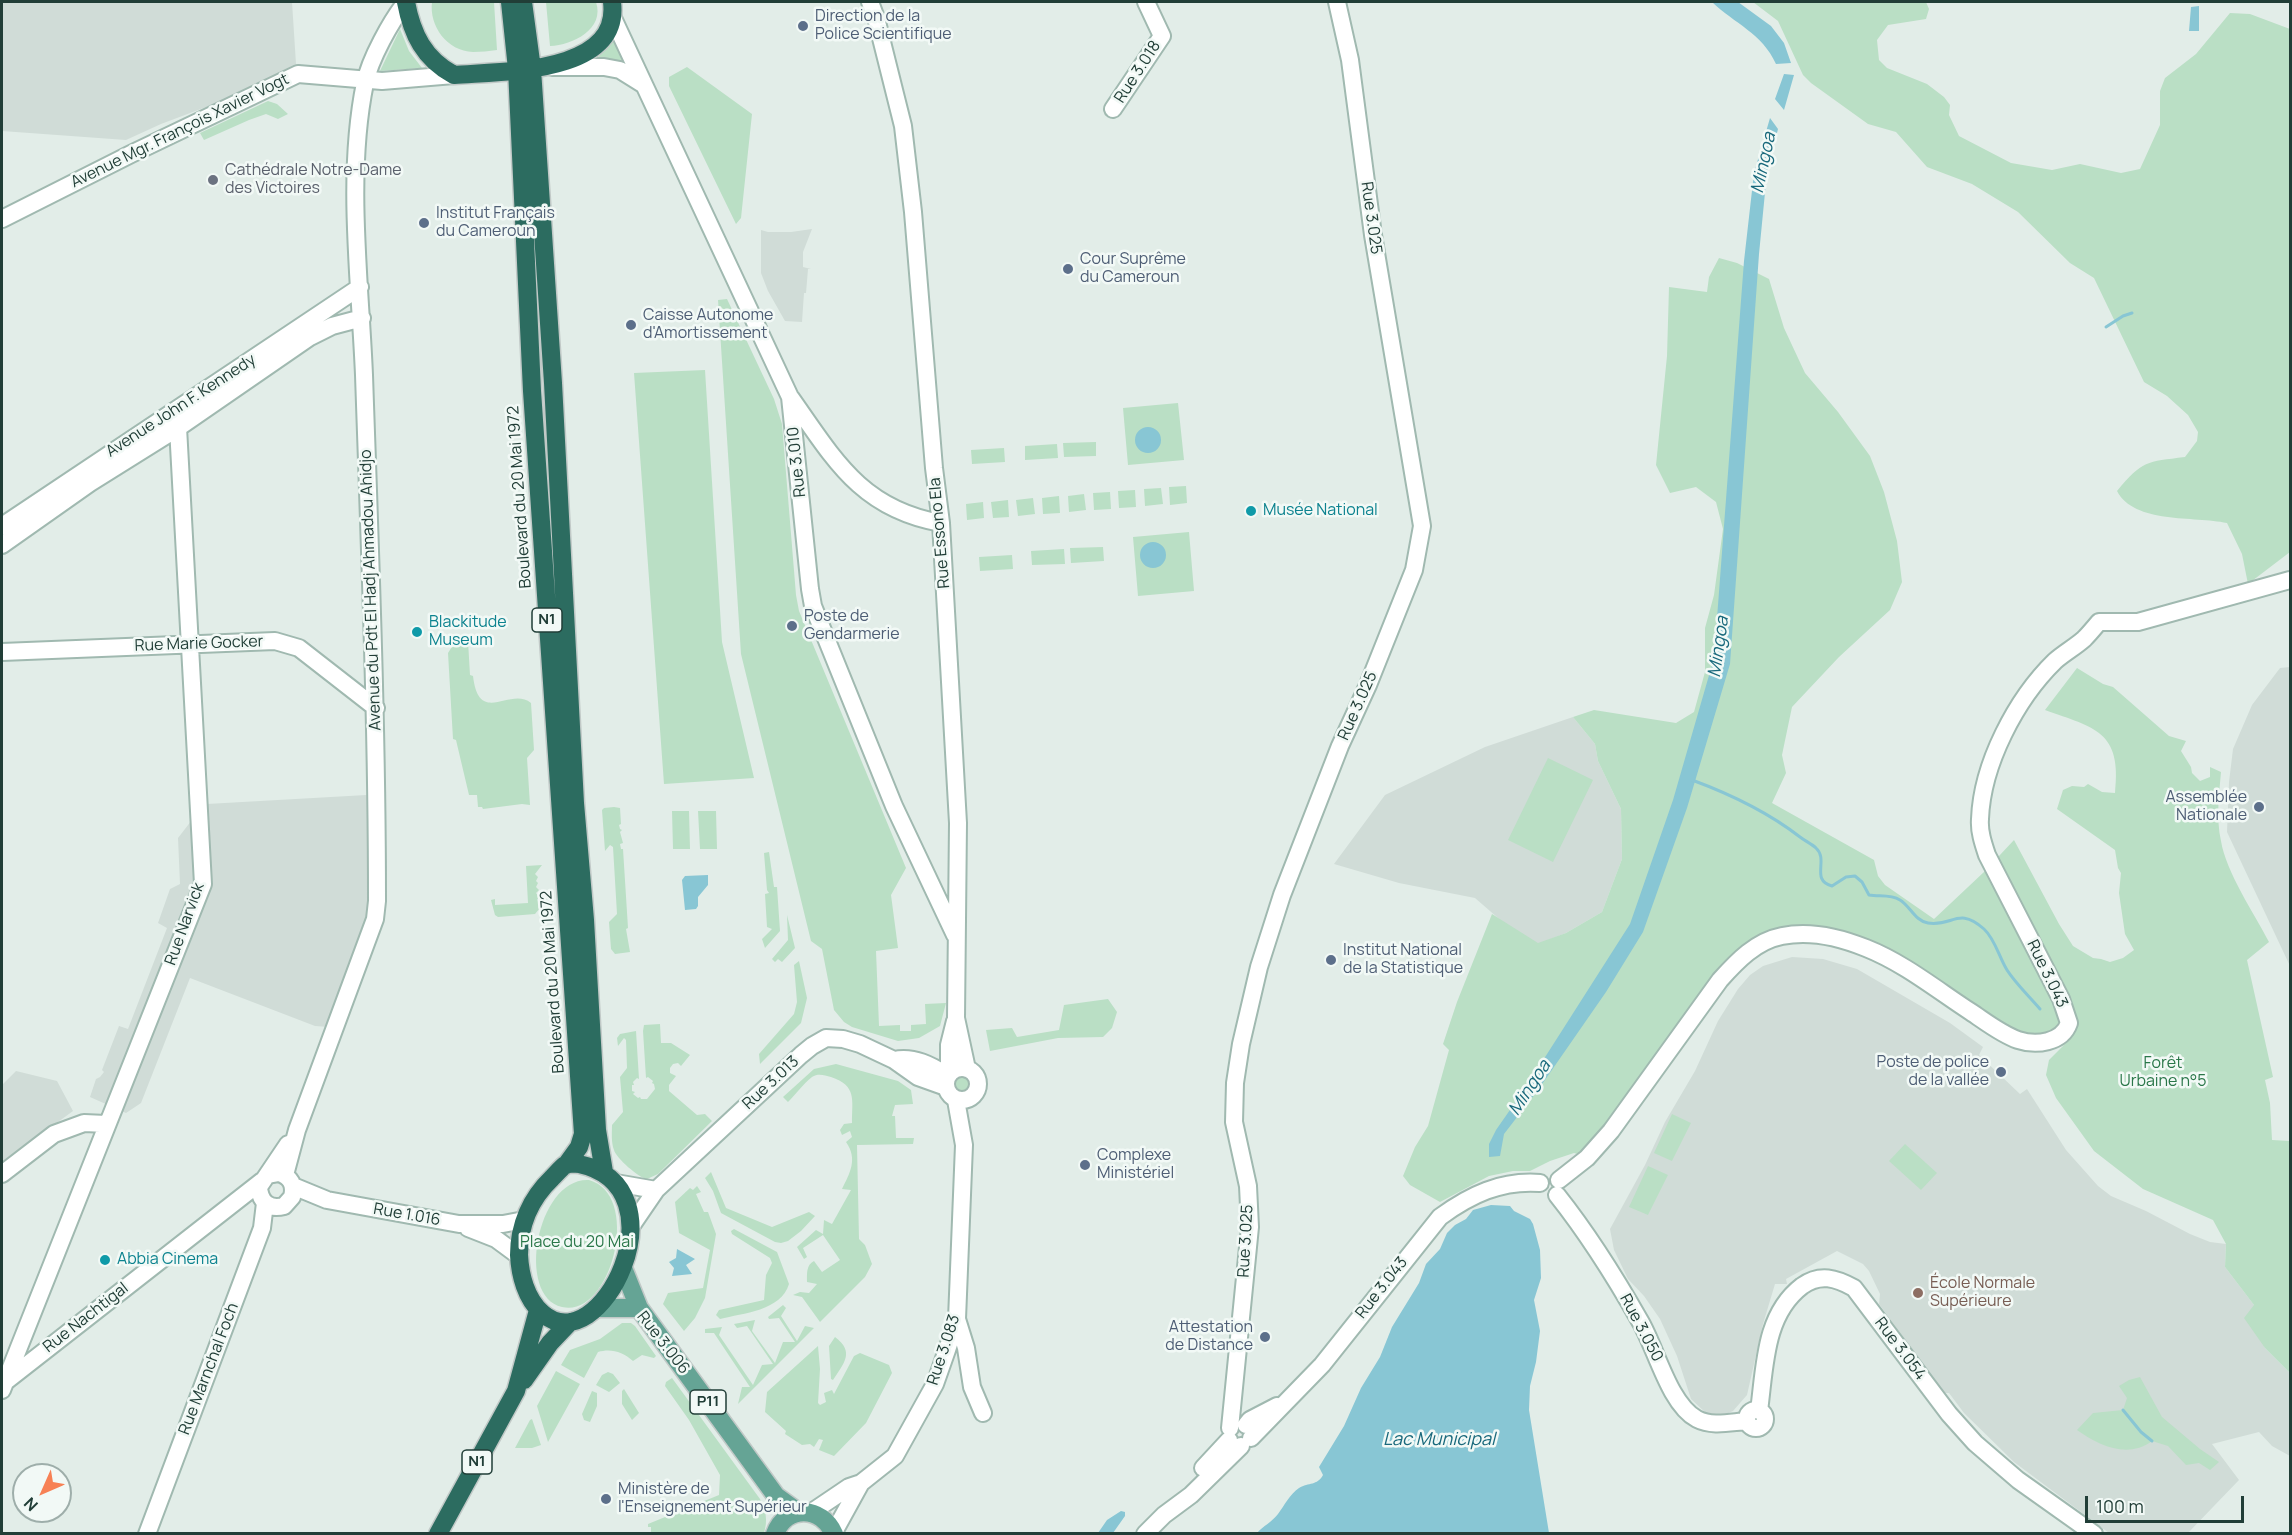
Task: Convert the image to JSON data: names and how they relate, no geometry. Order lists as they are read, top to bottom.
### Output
{
  "streets": {
    "highway": ["Boulevard du 20 Mai 1972", "N1"],
    "main road": [
      "Rue 3.018",
      "Avenue Mgr. François Xavier Vogt",
      "Rue 3.025",
      "Avenue John F. Kennedy",
      "Rue 3.010",
      "Rue Essono Ela",
      "Avenue du Pdt El Hadj Ahmadou Ahidjo",
      "Rue Marie Gocker",
      "Rue Narvick",
      "Rue 3.043",
      "Rue 3.013",
      "Rue 1.016",
      "Rue Nachtigal",
      "Rue 3.050",
      "Rue 3.006",
      "Rue 3.054",
      "Rue 3.083",
      "Rue Marnchal Foch",
      "P11"
    ]
  },
  "crossings": [
    ["Avenue Mgr. François Xavier Vogt", "Avenue du Pdt El Hadj Ahmadou Ahidjo"],
    ["Rue 3.025", "Rue 3.043"],
    ["Avenue John F. Kennedy", "Avenue du Pdt El Hadj Ahmadou Ahidjo"],
    ["Avenue John F. Kennedy", "Rue Narvick"],
    ["Rue 3.010", "Rue Essono Ela"],
    ["Boulevard du 20 Mai 1972", "N1"],
    ["Boulevard du 20 Mai 1972", "Rue 3.013"],
    ["Boulevard du 20 Mai 1972", "Rue 1.016"],
    ["Boulevard du 20 Mai 1972", "Rue 3.006"],
    ["Boulevard du 20 Mai 1972", "P11"],
    ["Rue Essono Ela", "Rue 3.013"],
    ["Rue Essono Ela", "Rue 3.083"],
    ["Avenue du Pdt El Hadj Ahmadou Ahidjo", "Rue Marie Gocker"],
    ["Avenue du Pdt El Hadj Ahmadou Ahidjo", "Rue 1.016"],
    ["Avenue du Pdt El Hadj Ahmadou Ahidjo", "Rue Nachtigal"],
    ["Avenue du Pdt El Hadj Ahmadou Ahidjo", "Rue Marnchal Foch"],
    ["N1", "Rue 3.013"],
    ["N1", "Rue 1.016"],
    ["N1", "Rue 3.006"],
    ["N1", "P11"],
    ["Rue Marie Gocker", "Rue Narvick"],
    ["Rue Narvick", "Rue Nachtigal"],
    ["Rue 3.043", "Rue 3.050"],
    ["Rue 3.013", "Rue 1.016"],
    ["Rue 3.013", "Rue 3.006"],
    ["Rue 3.013", "Rue 3.083"],
    ["Rue 3.013", "P11"],
    ["Rue 1.016", "Rue Nachtigal"],
    ["Rue 1.016", "Rue 3.006"],
    ["Rue 1.016", "Rue Marnchal Foch"],
    ["Rue 1.016", "P11"],
    ["Rue Nachtigal", "Rue Marnchal Foch"],
    ["Rue 3.050", "Rue 3.054"],
    ["Rue 3.006", "P11"],
    ["Rue 3.083", "P11"]
  ],
  "water": ["Mingoa", "Lac Municipal"],
  "parks": ["Forêt Urbaine n°5", "Place du 20 Mai"],
  "places": [
    "Direction de la Police Scientifique",
    "Cathédrale Notre-Dame des Victoires",
    "Institut Français du Cameroun",
    "Cour Suprême du Cameroun",
    "Caisse Autonome d'Amortissement",
    "Musée National",
    "Poste de Gendarmerie",
    "Blackitude Museum",
    "Assemblée Nationale",
    "Institut National de la Statistique",
    "Poste de police de la vallée",
    "Complexe Ministériel",
    "Abbia Cinema",
    "École Normale Supérieure",
    "Attestation de Distance",
    "Ministère de l'Enseignement Supérieur"
  ],
  "scale_bar": "100 m",
  "north": "bottom left"
}
